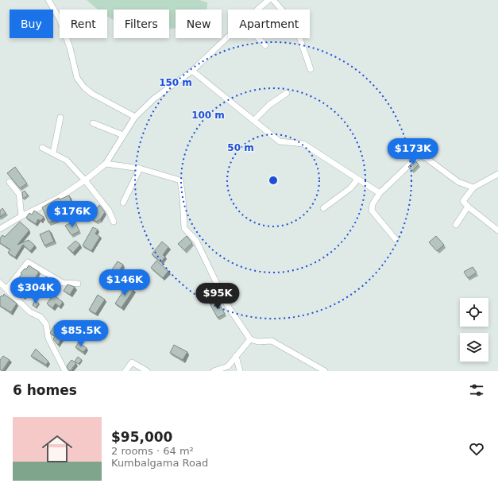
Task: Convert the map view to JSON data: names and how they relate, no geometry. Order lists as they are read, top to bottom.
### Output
{
  "page": {
    "chip": [
      "Buy",
      "Rent",
      "Filters",
      "New",
      "Apartment"
    ],
    "price": [
      "$173K",
      "$176K",
      "$146K",
      "$304K",
      "$95K",
      "$85.5K"
    ],
    "heading": "6 homes",
    "list": [
      {
        "name": "$95,000",
        "note": "2 rooms · 64 m² · Kumbalgama Road"
      }
    ]
  },
  "rings": ["150 m", "100 m", "50 m"]
}
